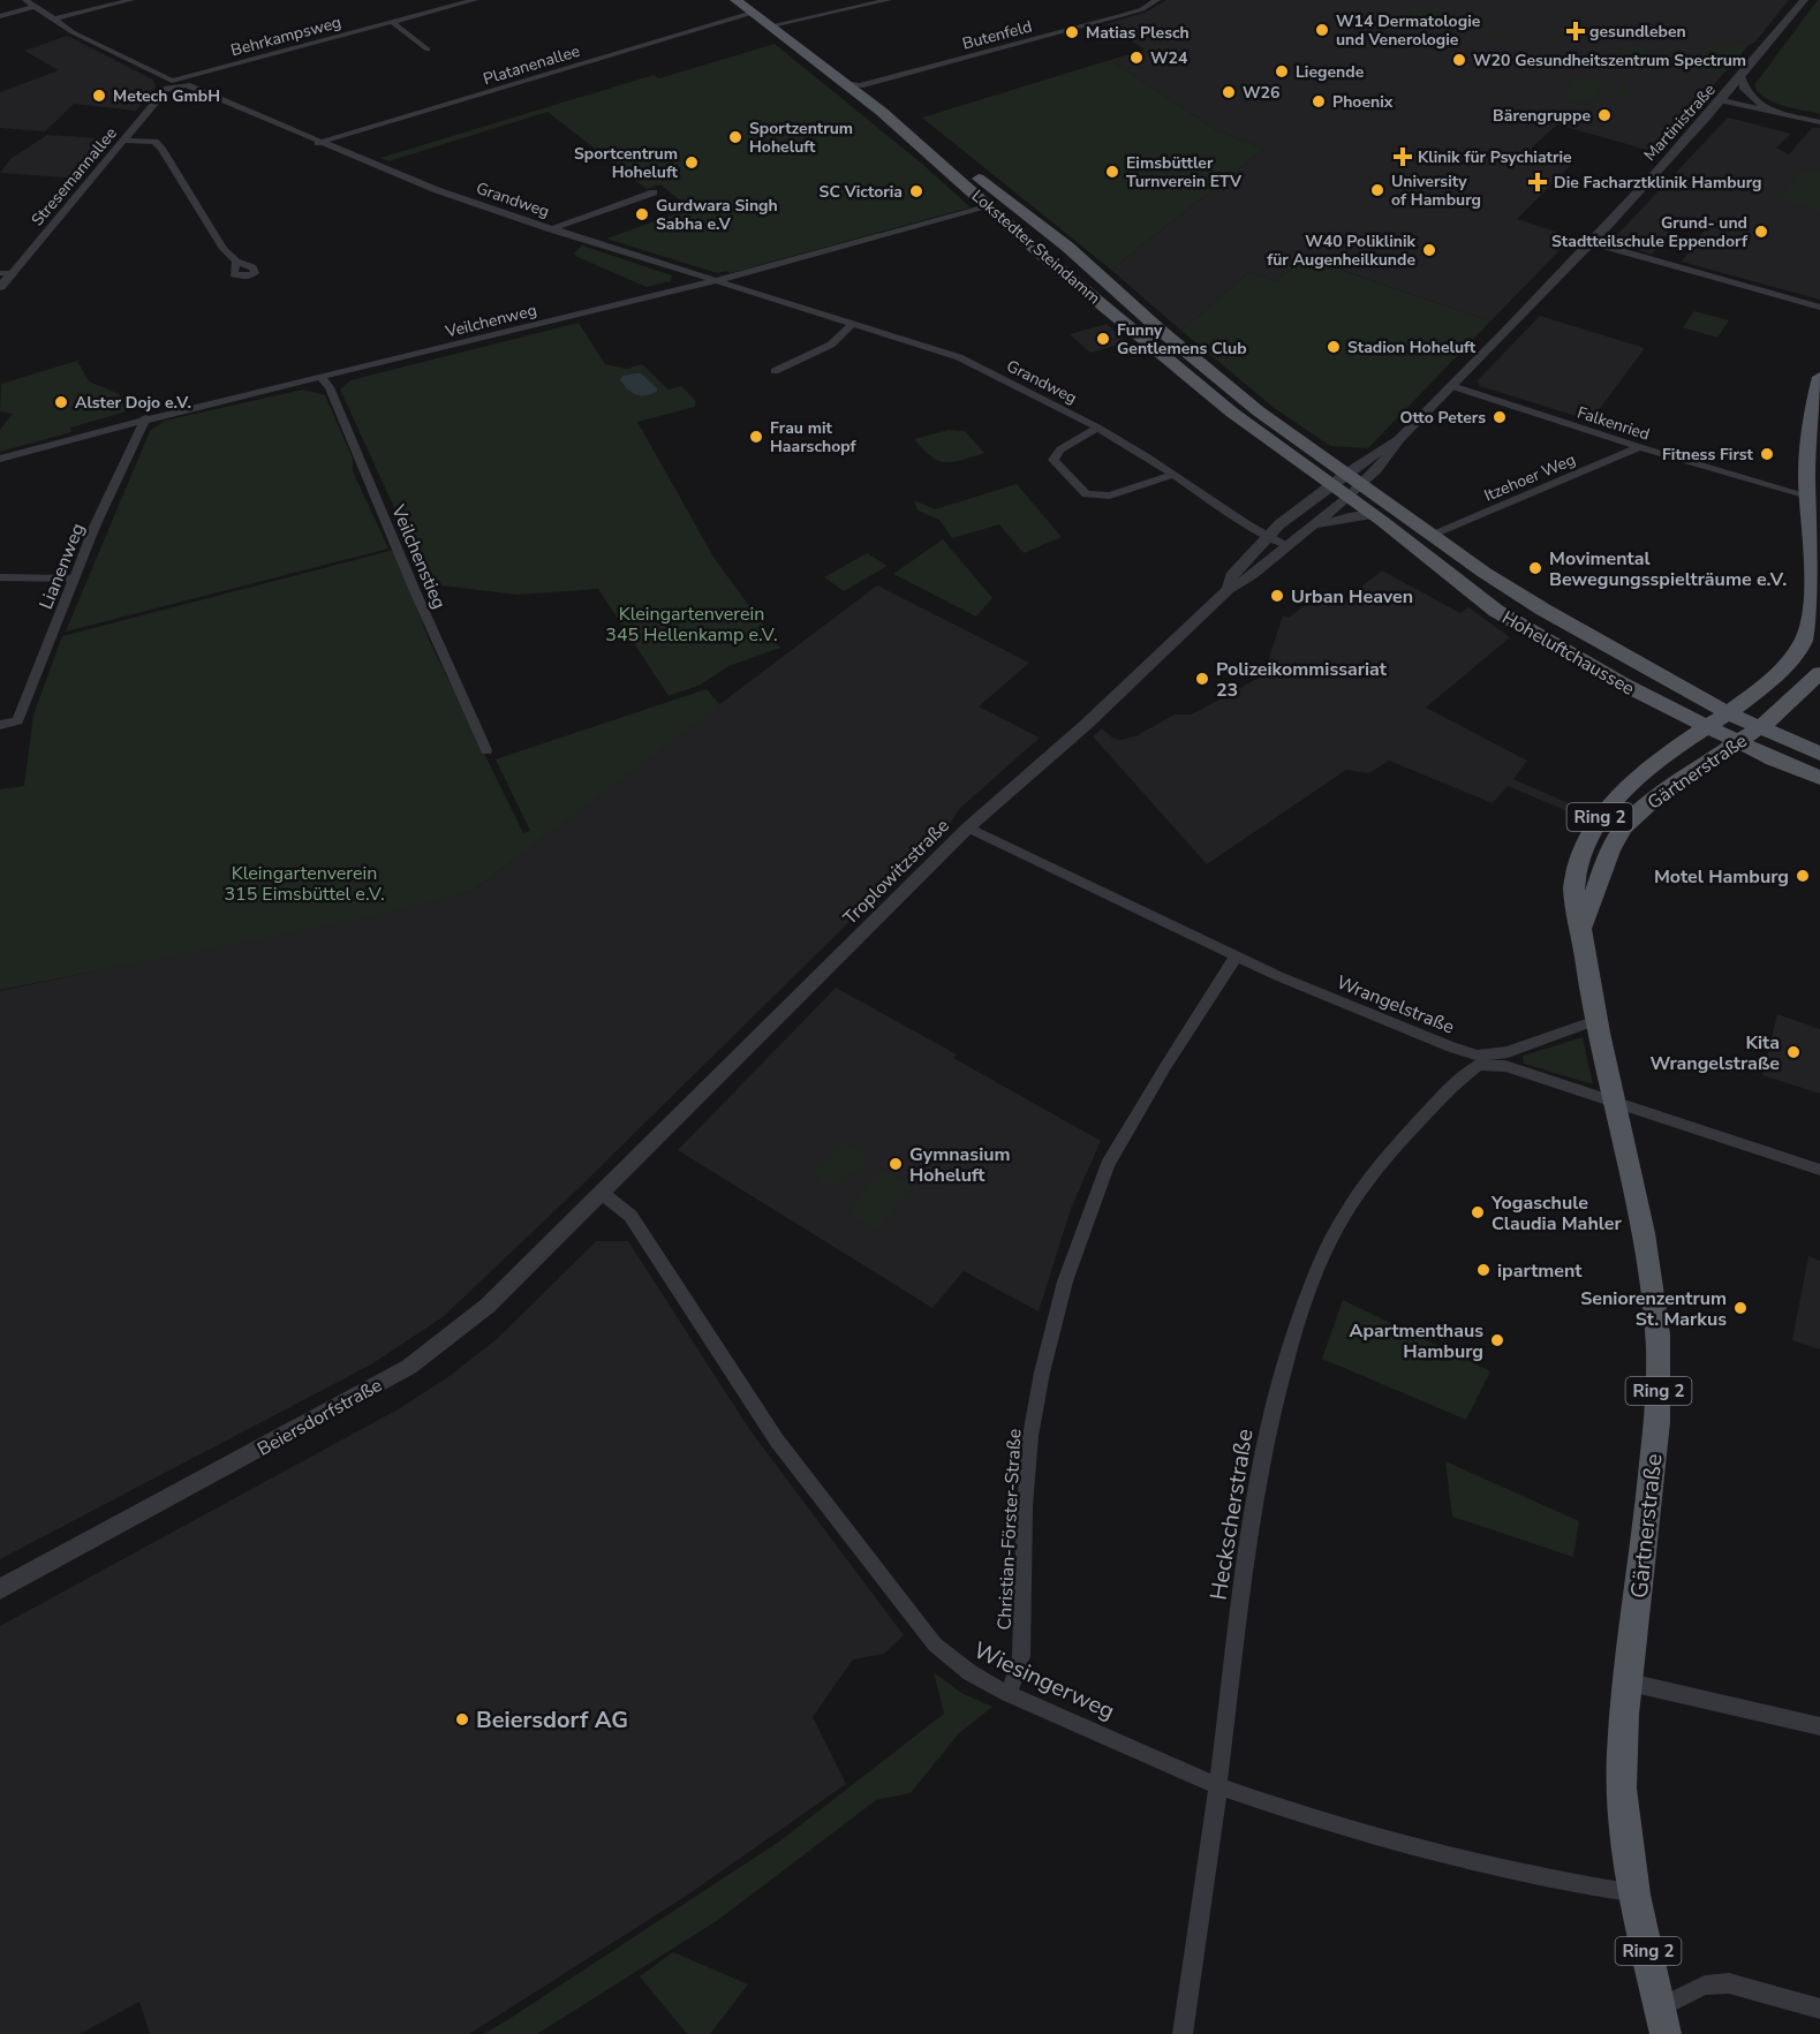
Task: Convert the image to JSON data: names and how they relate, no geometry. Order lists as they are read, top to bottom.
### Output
{
  "streets": {
    "main road": [
      "Lokstedter Steindamm",
      "Hoheluftchaussee",
      "Gärtnerstraße",
      "Ring 2"
    ],
    "street": [
      "Butenfeld",
      "Behrkampsweg",
      "Platanenallee",
      "Martinistraße",
      "Stresemannallee",
      "Grandweg",
      "Veilchenweg",
      "Falkenried",
      "Itzehoer Weg",
      "Veilchenstieg",
      "Lianenweg",
      "Troplowitzstraße",
      "Wrangelstraße",
      "Beiersdorfstraße",
      "Heckscherstraße",
      "Christian-Förster-Straße",
      "Wiesingerweg"
    ]
  },
  "crossings": [
    ["Butenfeld", "Lokstedter Steindamm"],
    ["Platanenallee", "Grandweg"],
    ["Platanenallee", "Lokstedter Steindamm"],
    ["Martinistraße", "Lokstedter Steindamm"],
    ["Martinistraße", "Falkenried"],
    ["Martinistraße", "Hoheluftchaussee"],
    ["Martinistraße", "Troplowitzstraße"],
    ["Stresemannallee", "Grandweg"],
    ["Grandweg", "Veilchenweg"],
    ["Grandweg", "Troplowitzstraße"],
    ["Lokstedter Steindamm", "Veilchenweg"],
    ["Lokstedter Steindamm", "Hoheluftchaussee"],
    ["Lokstedter Steindamm", "Troplowitzstraße"],
    ["Veilchenweg", "Veilchenstieg"],
    ["Veilchenweg", "Lianenweg"],
    ["Falkenried", "Itzehoer Weg"],
    ["Falkenried", "Ring 2"],
    ["Itzehoer Weg", "Hoheluftchaussee"],
    ["Hoheluftchaussee", "Gärtnerstraße"],
    ["Hoheluftchaussee", "Ring 2"],
    ["Hoheluftchaussee", "Troplowitzstraße"],
    ["Gärtnerstraße", "Ring 2"],
    ["Gärtnerstraße", "Wrangelstraße"],
    ["Gärtnerstraße", "Wiesingerweg"],
    ["Troplowitzstraße", "Wrangelstraße"],
    ["Troplowitzstraße", "Beiersdorfstraße"],
    ["Troplowitzstraße", "Wiesingerweg"],
    ["Wrangelstraße", "Heckscherstraße"],
    ["Wrangelstraße", "Christian-Förster-Straße"],
    ["Beiersdorfstraße", "Wiesingerweg"],
    ["Heckscherstraße", "Wiesingerweg"],
    ["Christian-Förster-Straße", "Wiesingerweg"]
  ],
  "parks": ["Kleingartenverein 345 Hellenkamp e.V.", "Kleingartenverein 315 Eimsbüttel e.V."],
  "places": {
    "other": [
      "W14 Dermatologie und Venerologie",
      "Matias Plesch",
      "W24",
      "W20 Gesundheitszentrum Spectrum",
      "Liegende",
      "W26",
      "Metech GmbH",
      "Phoenix",
      "Bärengruppe",
      "Sportzentrum Hoheluft",
      "Sportcentrum Hoheluft",
      "Eimsbüttler Turnverein ETV",
      "University of Hamburg",
      "SC Victoria",
      "Gurdwara Singh Sabha e.V",
      "Grund- und Stadtteilschule Eppendorf",
      "W40 Poliklinik für Augenheilkunde",
      "Funny Gentlemens Club",
      "Stadion Hoheluft",
      "Alster Dojo e.V.",
      "Otto Peters",
      "Frau mit Haarschopf",
      "Fitness First",
      "Movimental Bewegungsspielträume e.V.",
      "Urban Heaven",
      "Polizeikommissariat 23",
      "Motel Hamburg",
      "Kita Wrangelstraße",
      "Gymnasium Hoheluft",
      "Yogaschule Claudia Mahler",
      "ipartment",
      "Seniorenzentrum St. Markus",
      "Apartmenthaus Hamburg",
      "Beiersdorf AG"
    ],
    "health": ["gesundleben", "Klinik für Psychiatrie", "Die Facharztklinik Hamburg"]
  }
}
